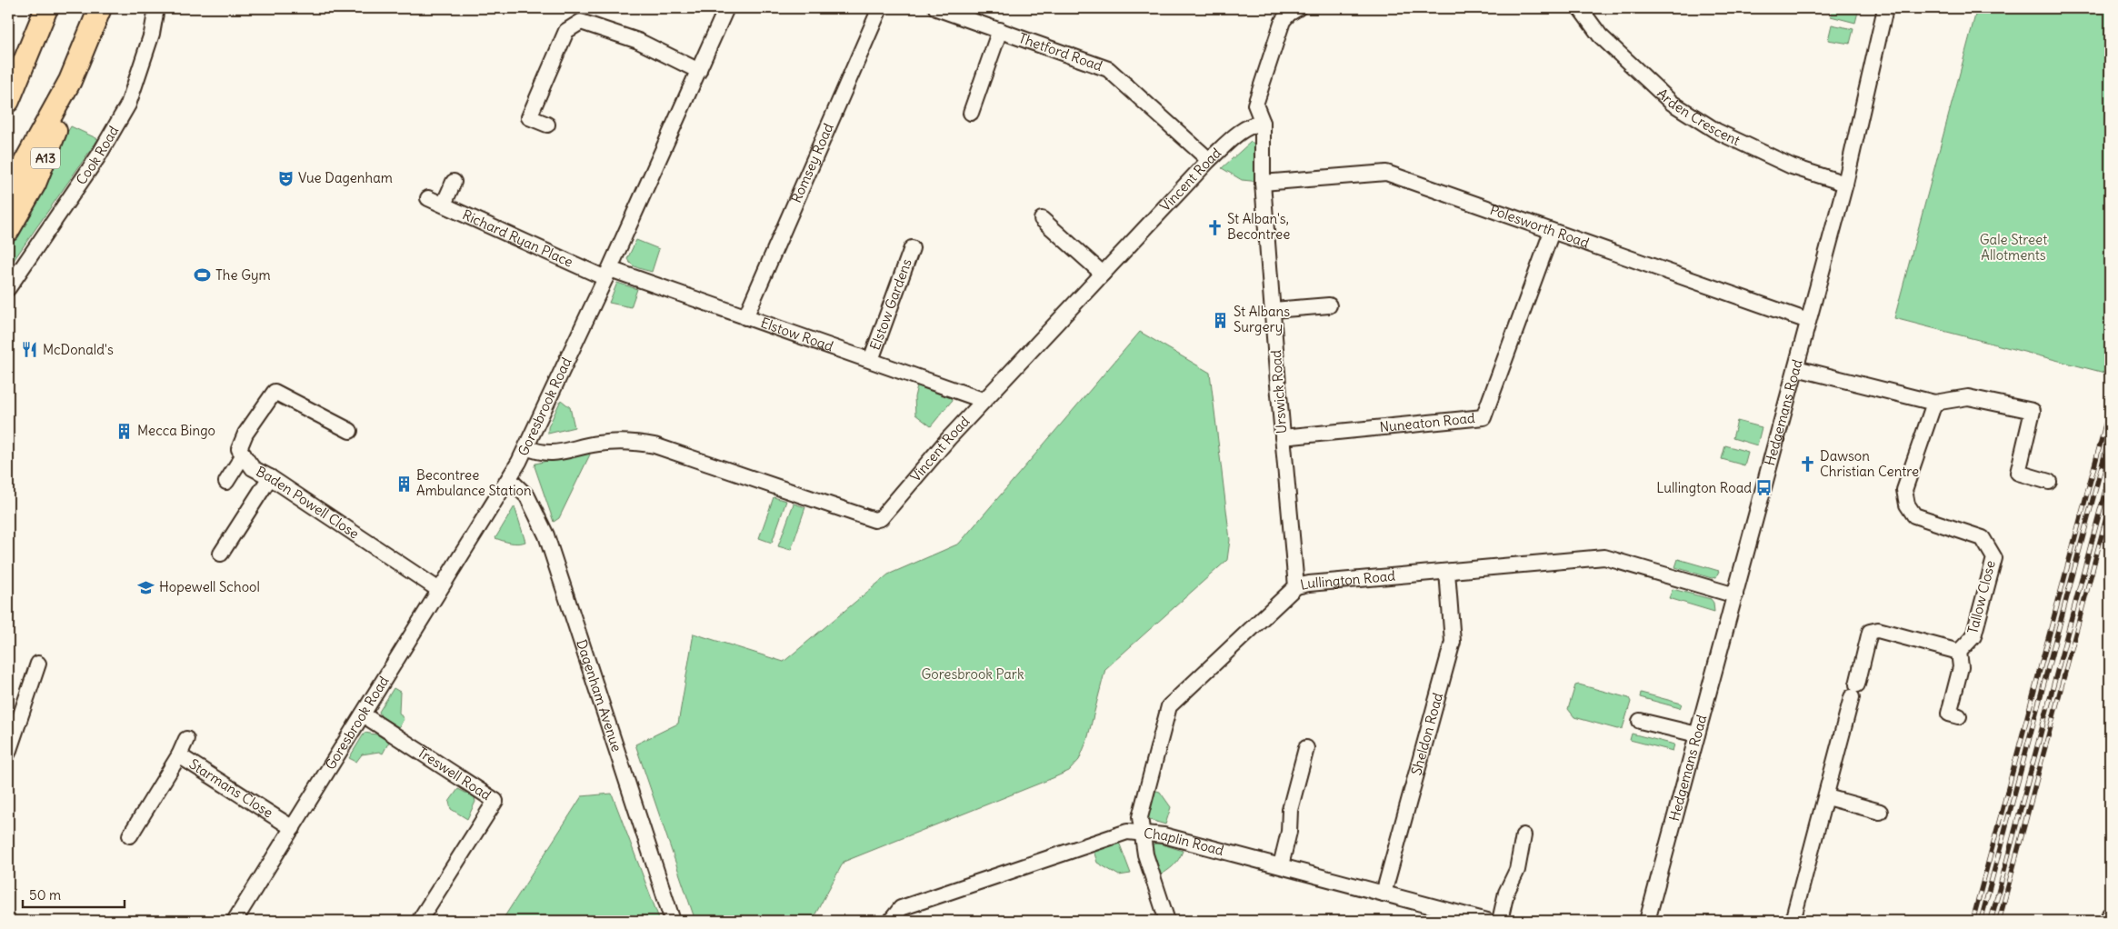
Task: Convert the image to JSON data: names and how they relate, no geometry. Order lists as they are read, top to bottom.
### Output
{
  "streets": {
    "highway": ["A13"],
    "street": [
      "Thetford Road",
      "Arden Crescent",
      "Cook Road",
      "Romsey Road",
      "Vincent Road",
      "Polesworth Road",
      "Richard Ryan Place",
      "Elstow Gardens",
      "Elstow Road",
      "Urswick Road",
      "Goresbrook Road",
      "Hedgemans Road",
      "Nuneaton Road",
      "Baden Powell Close",
      "Lullington Road",
      "Tallow Close",
      "Dagenham Avenue",
      "Sheldon Road",
      "Treswell Road",
      "Starmans Close",
      "Chaplin Road"
    ]
  },
  "crossings": [
    ["Thetford Road", "Vincent Road"],
    ["Arden Crescent", "Hedgemans Road"],
    ["Romsey Road", "Elstow Road"],
    ["Vincent Road", "Elstow Road"],
    ["Vincent Road", "Urswick Road"],
    ["Vincent Road", "Goresbrook Road"],
    ["Polesworth Road", "Urswick Road"],
    ["Polesworth Road", "Hedgemans Road"],
    ["Polesworth Road", "Nuneaton Road"],
    ["Richard Ryan Place", "Elstow Road"],
    ["Richard Ryan Place", "Goresbrook Road"],
    ["Elstow Gardens", "Elstow Road"],
    ["Elstow Road", "Goresbrook Road"],
    ["Urswick Road", "Nuneaton Road"],
    ["Urswick Road", "Lullington Road"],
    ["Goresbrook Road", "Baden Powell Close"],
    ["Goresbrook Road", "Dagenham Avenue"],
    ["Goresbrook Road", "Treswell Road"],
    ["Goresbrook Road", "Starmans Close"],
    ["Hedgemans Road", "Lullington Road"],
    ["Lullington Road", "Sheldon Road"],
    ["Lullington Road", "Chaplin Road"],
    ["Sheldon Road", "Chaplin Road"]
  ],
  "parks": ["Gale Street Allotments", "Goresbrook Park"],
  "places": {
    "theatre": ["Vue Dagenham"],
    "church": ["St Alban's, Becontree", "Dawson Christian Centre"],
    "sports": ["The Gym"],
    "building": ["St Albans Surgery", "Mecca Bingo", "Becontree Ambulance Station"],
    "restaurant": ["McDonald's"],
    "bus stop": ["Lullington Road"],
    "school or university": ["Hopewell School"]
  },
  "scale_bar": "50 m"
}
